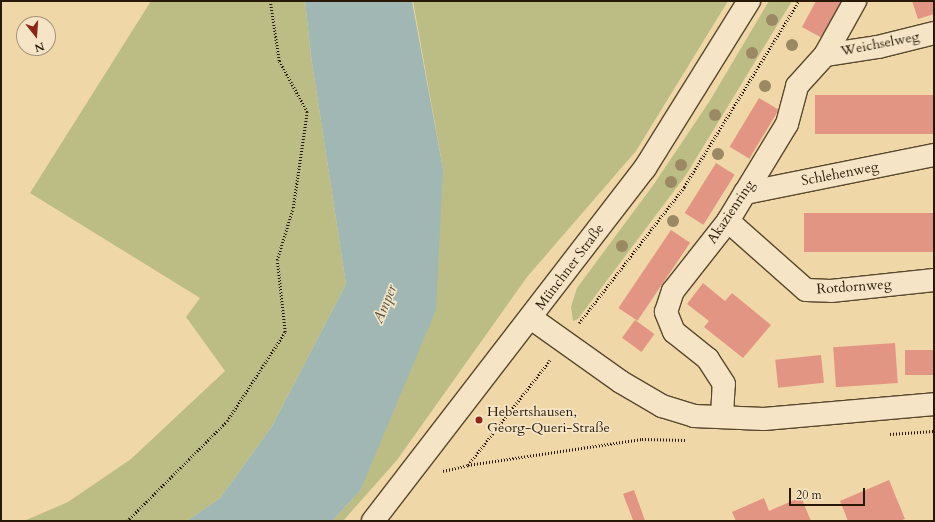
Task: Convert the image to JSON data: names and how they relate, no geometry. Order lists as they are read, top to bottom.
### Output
{
  "streets": {
    "street": [
      "Weichselweg",
      "Schlehenweg",
      "Akazienring",
      "Münchner Straße",
      "Rotdornweg"
    ]
  },
  "crossings": [
    ["Weichselweg", "Akazienring"],
    ["Schlehenweg", "Akazienring"],
    ["Akazienring", "Rotdornweg"]
  ],
  "water": ["Amper"],
  "places": ["Hebertshausen, Georg-Queri-Straße"],
  "scale_bar": "20 m",
  "north": "bottom"
}
